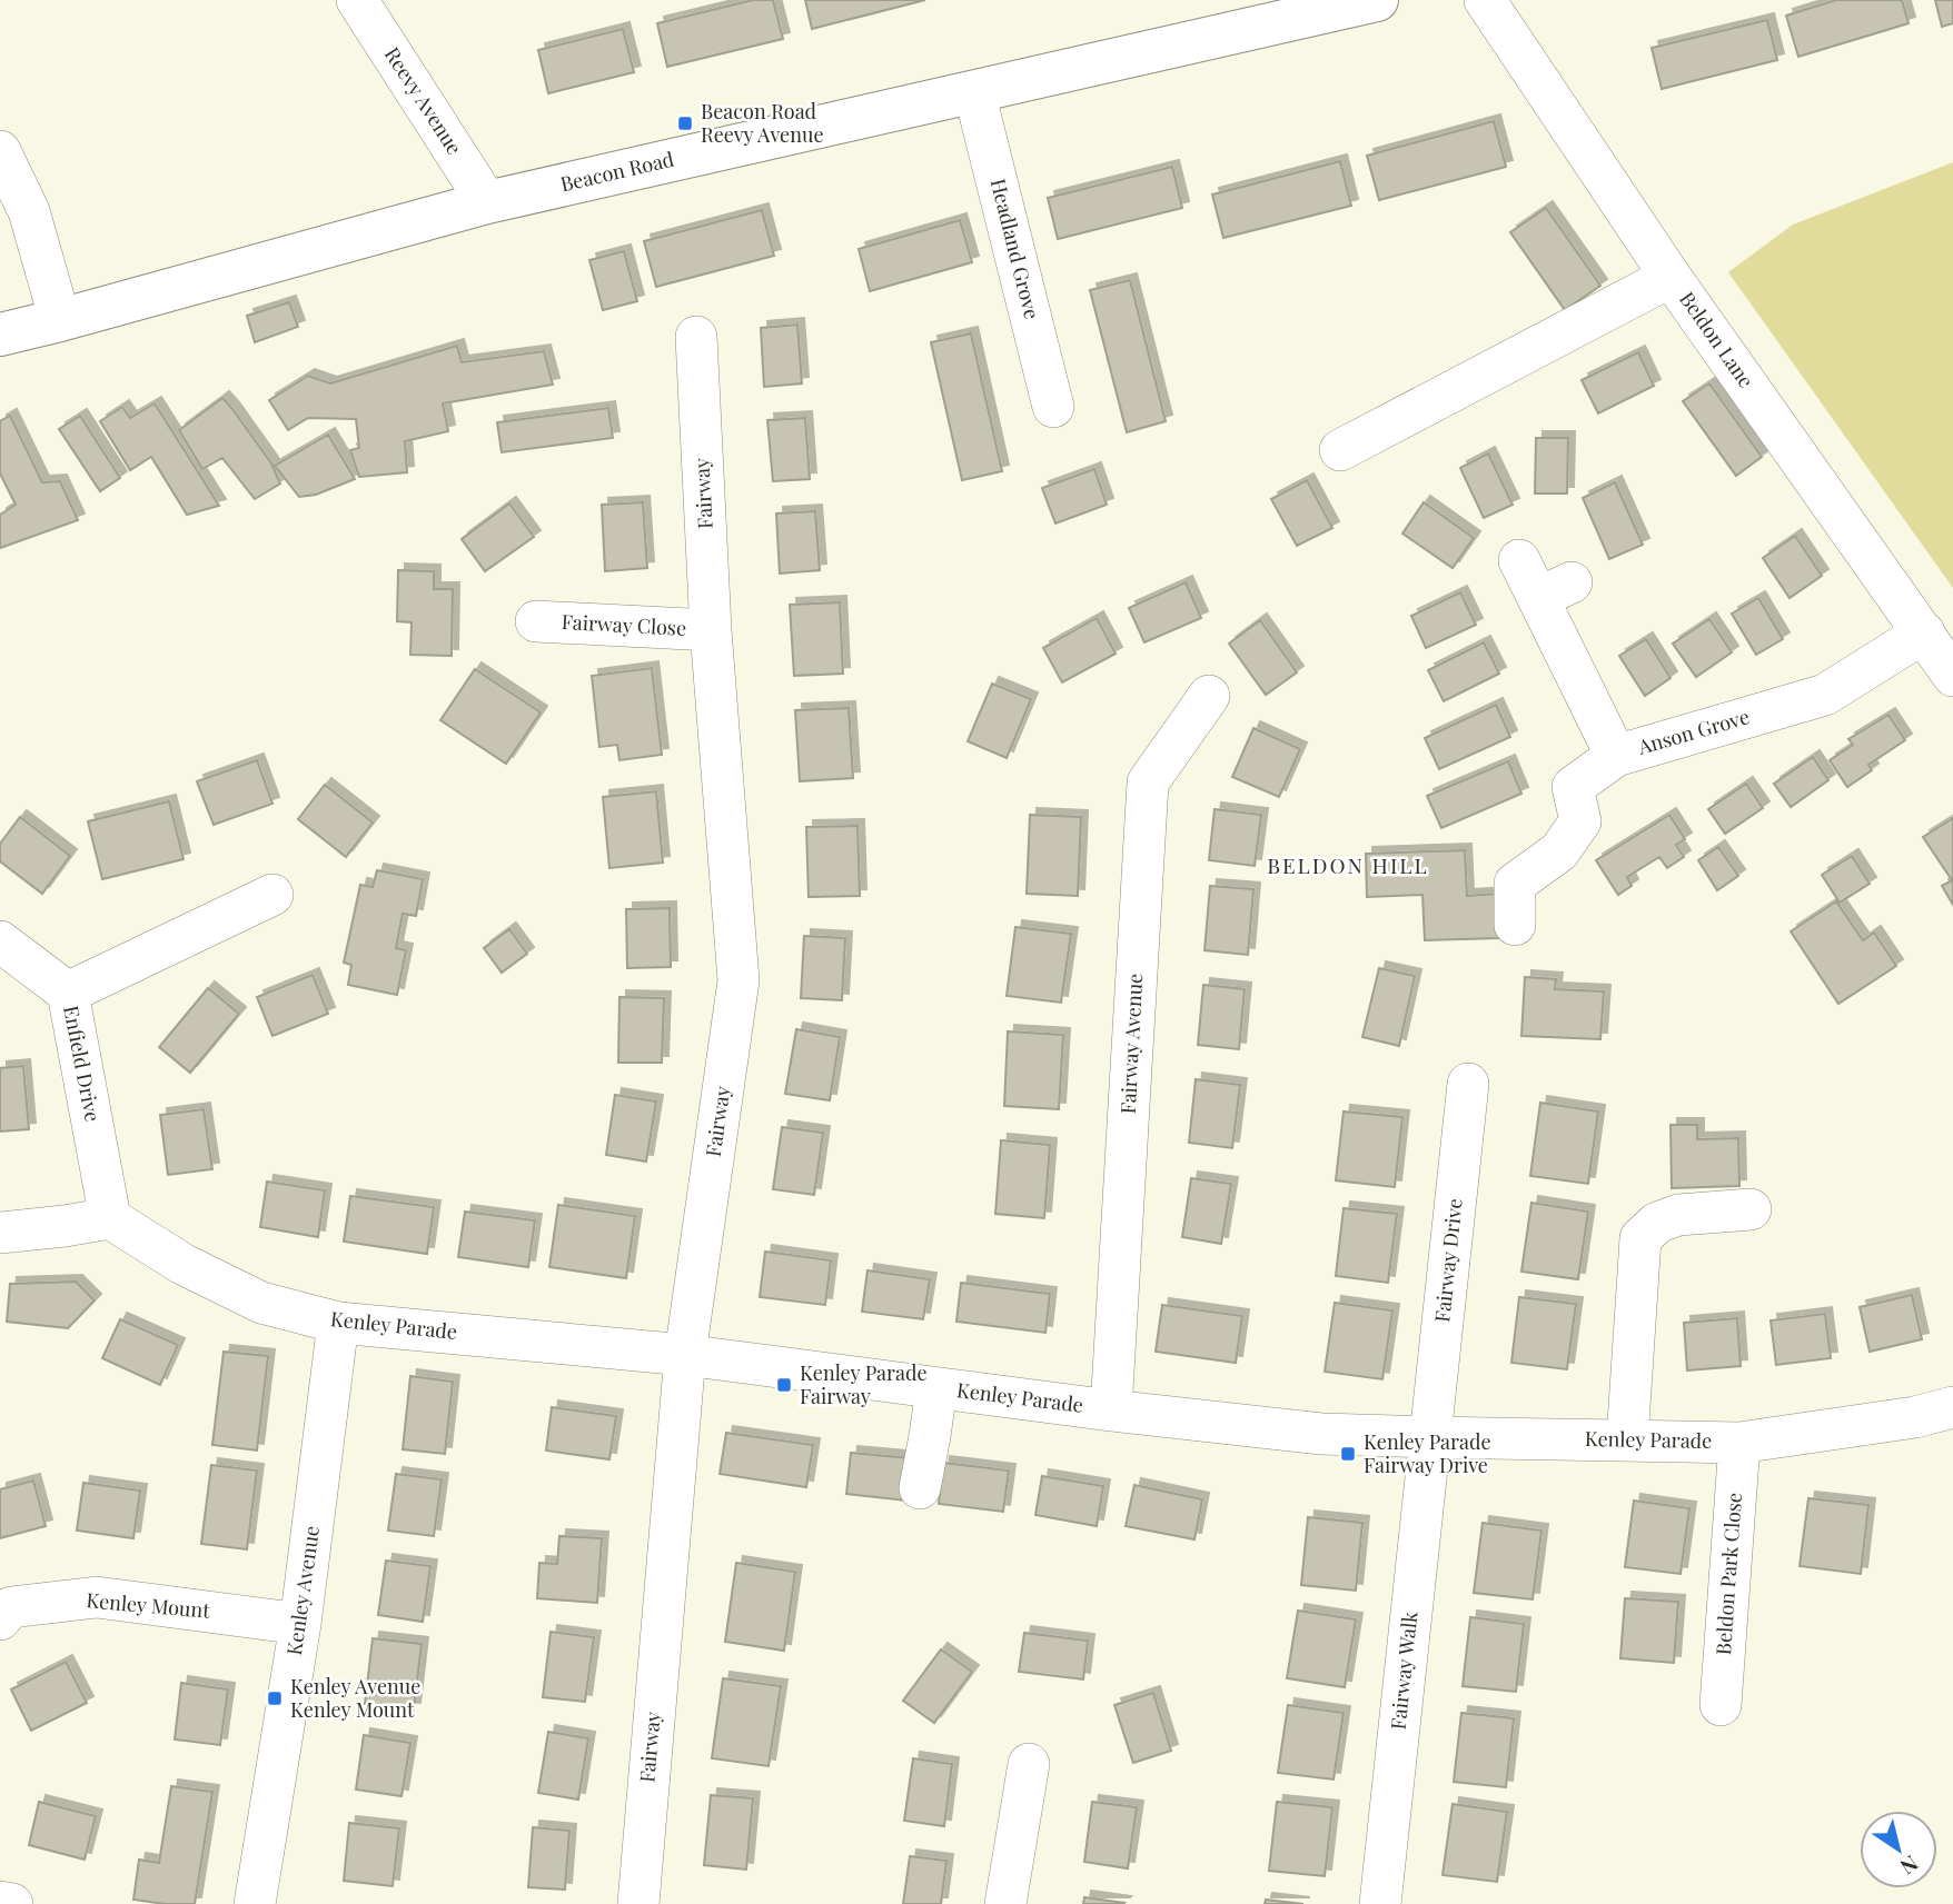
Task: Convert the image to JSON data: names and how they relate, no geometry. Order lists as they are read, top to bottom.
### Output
{
  "streets": {
    "main road": ["Beacon Road"],
    "street": [
      "Reevy Avenue",
      "Headland Grove",
      "Beldon Lane",
      "Fairway",
      "Fairway Close",
      "Anson Grove",
      "Fairway Avenue",
      "Enfield Drive",
      "Fairway Drive",
      "Kenley Parade",
      "Beldon Park Close",
      "Kenley Avenue",
      "Kenley Mount",
      "Fairway Walk"
    ]
  },
  "crossings": [
    ["Reevy Avenue", "Beacon Road"],
    ["Beacon Road", "Headland Grove"],
    ["Beldon Lane", "Anson Grove"],
    ["Fairway", "Fairway Close"],
    ["Fairway", "Kenley Parade"],
    ["Fairway Avenue", "Kenley Parade"],
    ["Enfield Drive", "Kenley Parade"],
    ["Fairway Drive", "Kenley Parade"],
    ["Fairway Drive", "Fairway Walk"],
    ["Kenley Parade", "Beldon Park Close"],
    ["Kenley Parade", "Kenley Avenue"],
    ["Kenley Parade", "Fairway Walk"],
    ["Kenley Avenue", "Kenley Mount"]
  ],
  "districts": ["BELDON HILL"],
  "places": {
    "transit": [
      "Beacon Road Reevy Avenue",
      "Kenley Parade Fairway",
      "Kenley Parade Fairway Drive",
      "Kenley Avenue Kenley Mount"
    ]
  },
  "north": "bottom right"
}
